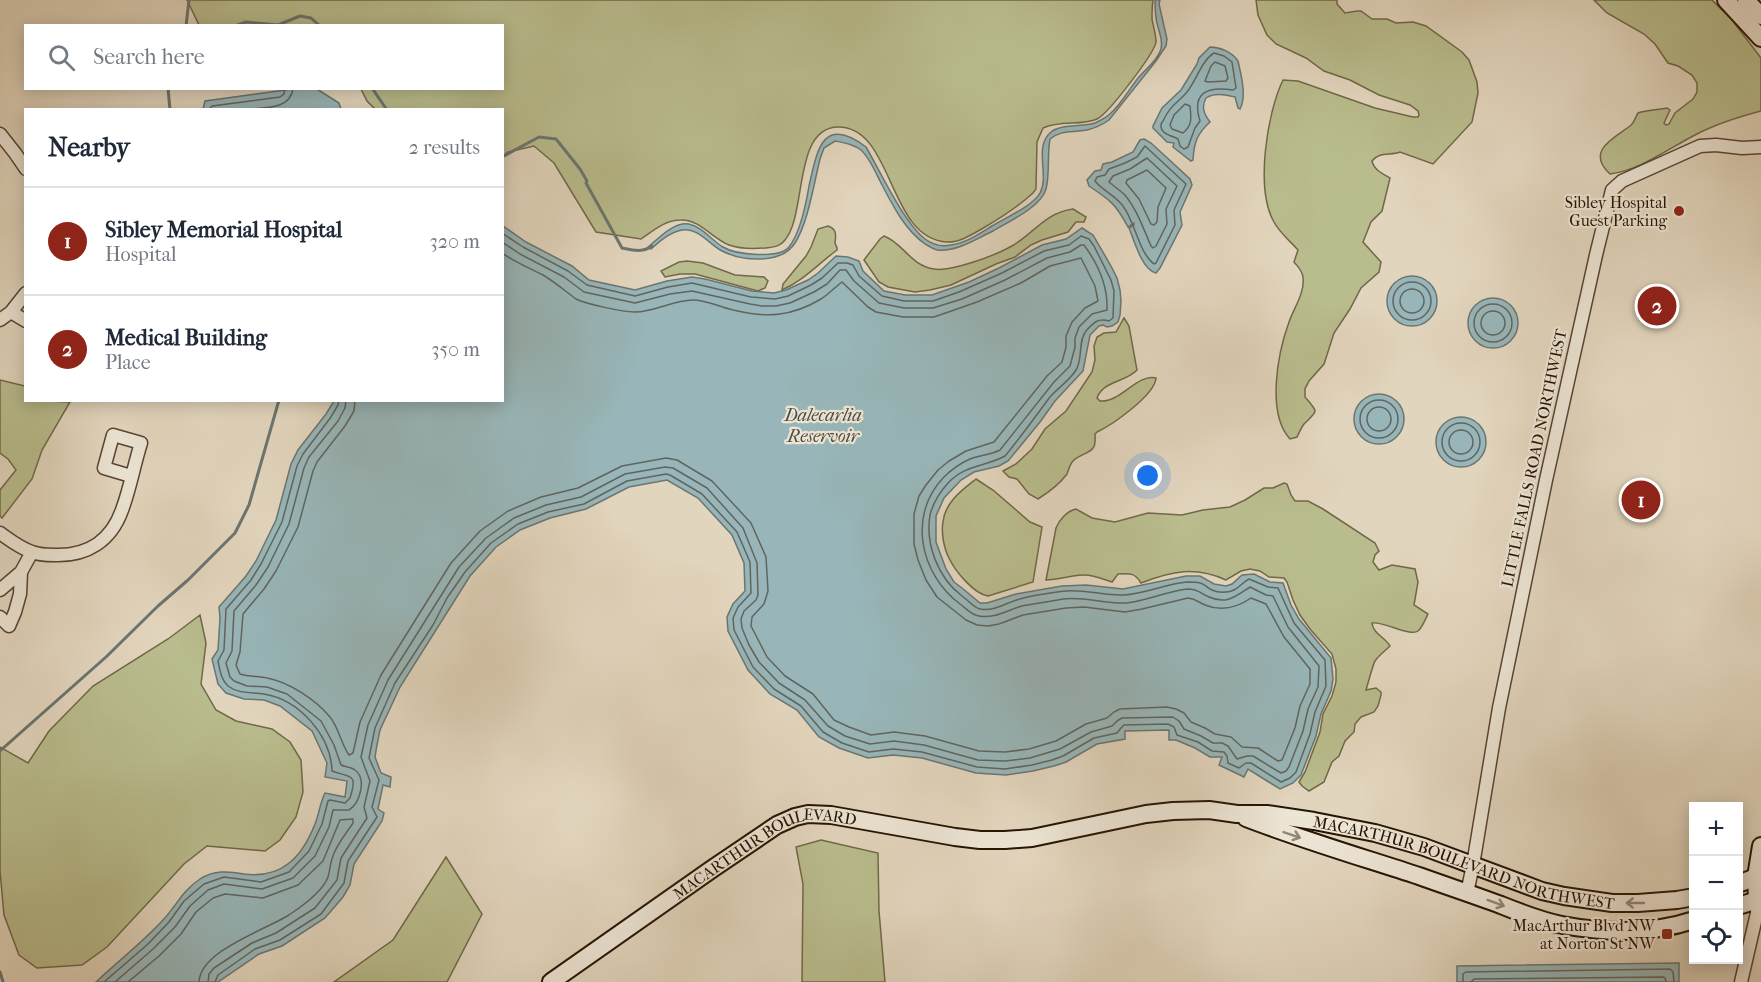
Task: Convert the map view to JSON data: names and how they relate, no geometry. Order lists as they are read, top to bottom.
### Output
{
  "streets": {
    "main road": ["MACARTHUR BOULEVARD", "MACARTHUR BOULEVARD NORTHWEST"],
    "street": ["LITTLE FALLS ROAD NORTHWEST"]
  },
  "crossings": [
    ["LITTLE FALLS ROAD NORTHWEST", "MACARTHUR BOULEVARD NORTHWEST"],
    ["MACARTHUR BOULEVARD", "MACARTHUR BOULEVARD NORTHWEST"]
  ],
  "water": ["Dalecarlia Reservoir"],
  "places": {
    "other": ["Sibley Hospital Guest Parking"],
    "transit": ["MacArthur Blvd NW at Norton St NW"]
  },
  "page": {
    "search": "Search here",
    "heading": ["Nearby", "2 results"],
    "list": [
      {
        "mark": "1",
        "name": "Sibley Memorial Hospital",
        "note": "Hospital",
        "value": "320 m"
      },
      {
        "mark": "2",
        "name": "Medical Building",
        "note": "Place",
        "value": "350 m"
      }
    ],
    "pins": ["2", "1"],
    "map_buttons": ["+", "−"]
  }
}
